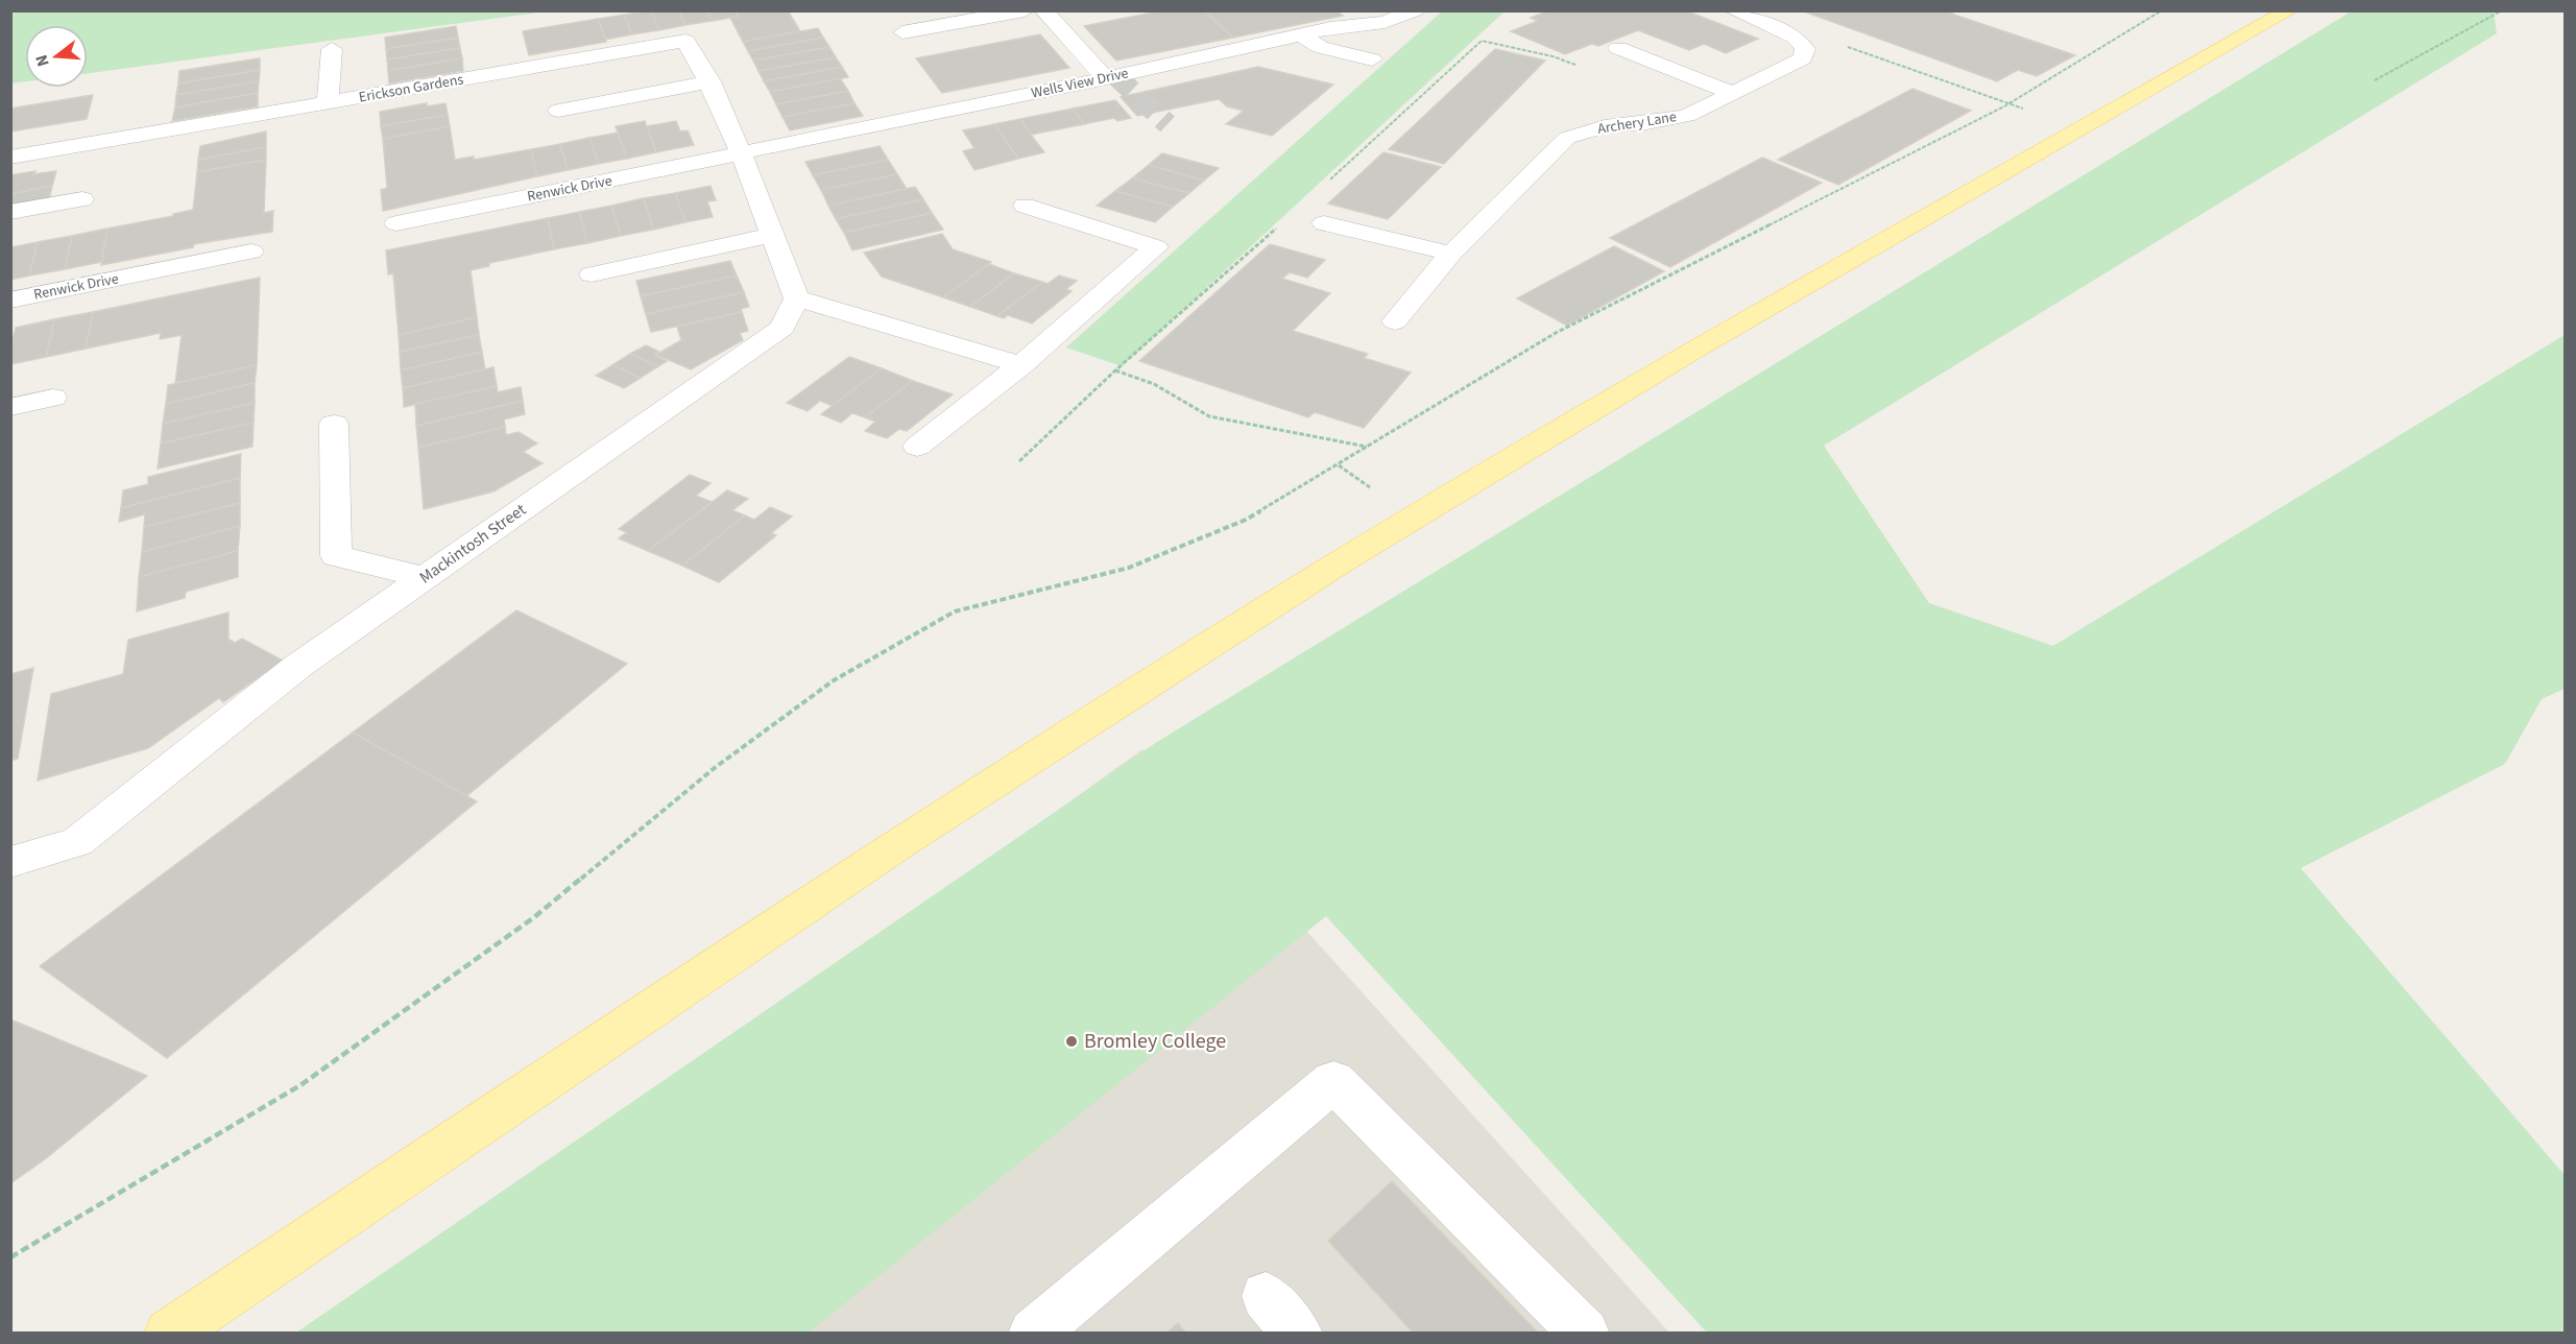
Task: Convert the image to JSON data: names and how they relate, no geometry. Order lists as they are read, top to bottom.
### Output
{
  "streets": {
    "street": [
      "Wells View Drive",
      "Erickson Gardens",
      "Archery Lane",
      "Renwick Drive",
      "Mackintosh Street"
    ]
  },
  "crossings": [
    ["Wells View Drive", "Erickson Gardens"],
    ["Wells View Drive", "Renwick Drive"],
    ["Erickson Gardens", "Renwick Drive"]
  ],
  "places": ["Bromley College"],
  "north": "left"
}
